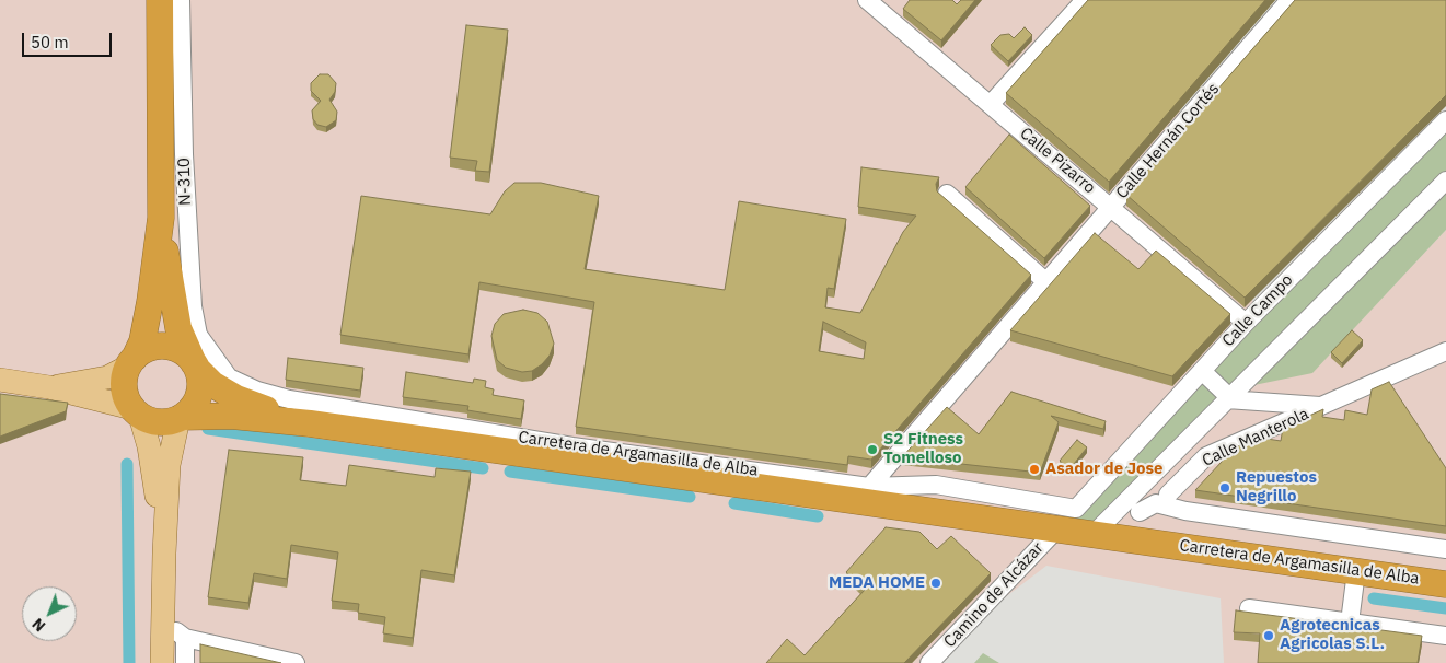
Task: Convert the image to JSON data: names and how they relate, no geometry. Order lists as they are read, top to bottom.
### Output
{
  "streets": {
    "highway": ["Carretera de Argamasilla de Alba"],
    "street": [
      "Calle Hernán Cortés",
      "Calle Pizarro",
      "N-310",
      "Calle Campo",
      "Calle Manterola",
      "Camino de Alcázar"
    ]
  },
  "crossings": [
    ["Calle Hernán Cortés", "Calle Pizarro"],
    ["Calle Hernán Cortés", "Carretera de Argamasilla de Alba"],
    ["Calle Pizarro", "Calle Campo"],
    ["N-310", "Carretera de Argamasilla de Alba"],
    ["Calle Campo", "Carretera de Argamasilla de Alba"],
    ["Carretera de Argamasilla de Alba", "Camino de Alcázar"]
  ],
  "places": [
    "S2 Fitness Tomelloso",
    "Asador de Jose",
    "Repuestos Negrillo",
    "MEDA HOME",
    "Agrotecnicas Agricolas S.L."
  ],
  "scale_bar": "50 m",
  "north": "bottom left"
}
